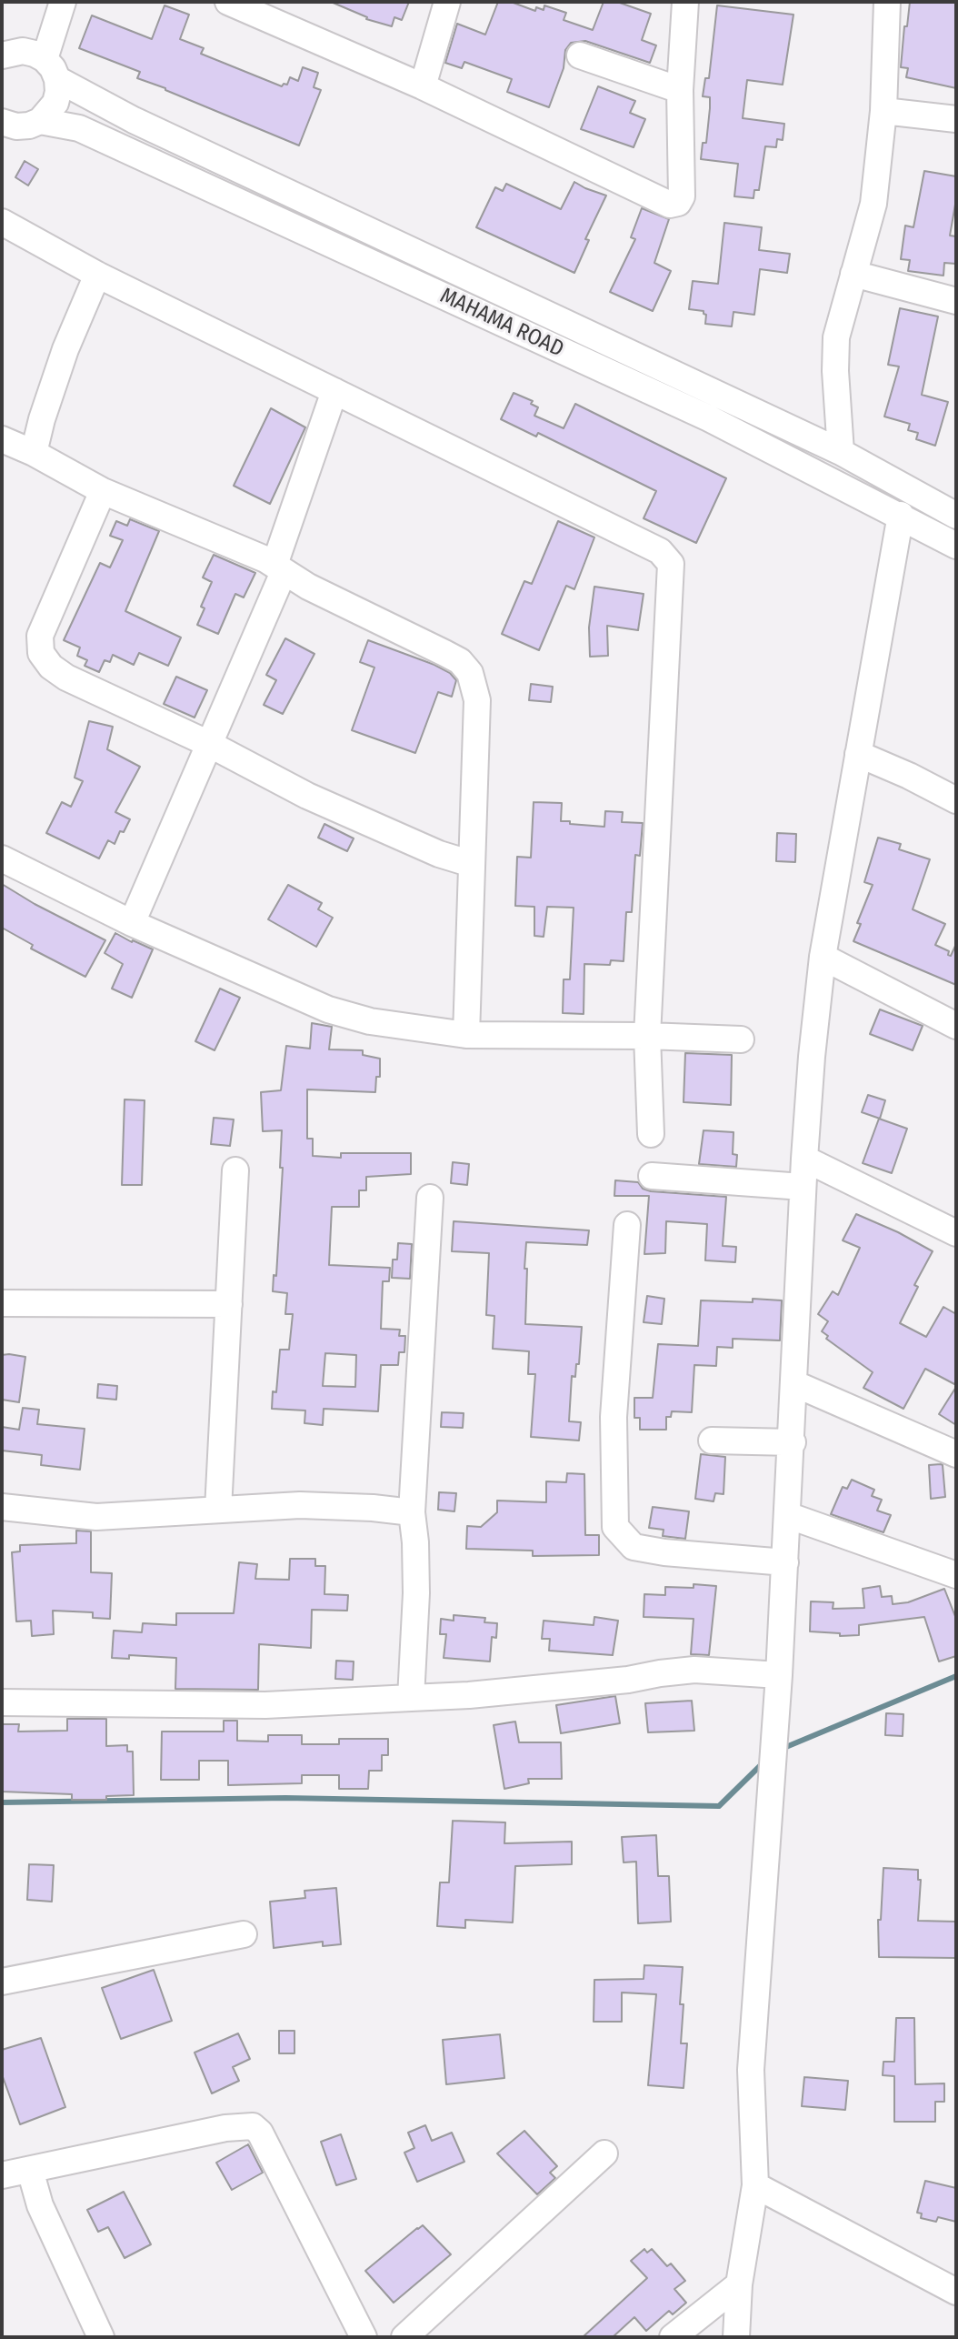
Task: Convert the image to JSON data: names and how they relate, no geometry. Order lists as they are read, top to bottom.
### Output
{
  "streets": {
    "street": ["MAHAMA ROAD"]
  }
}
